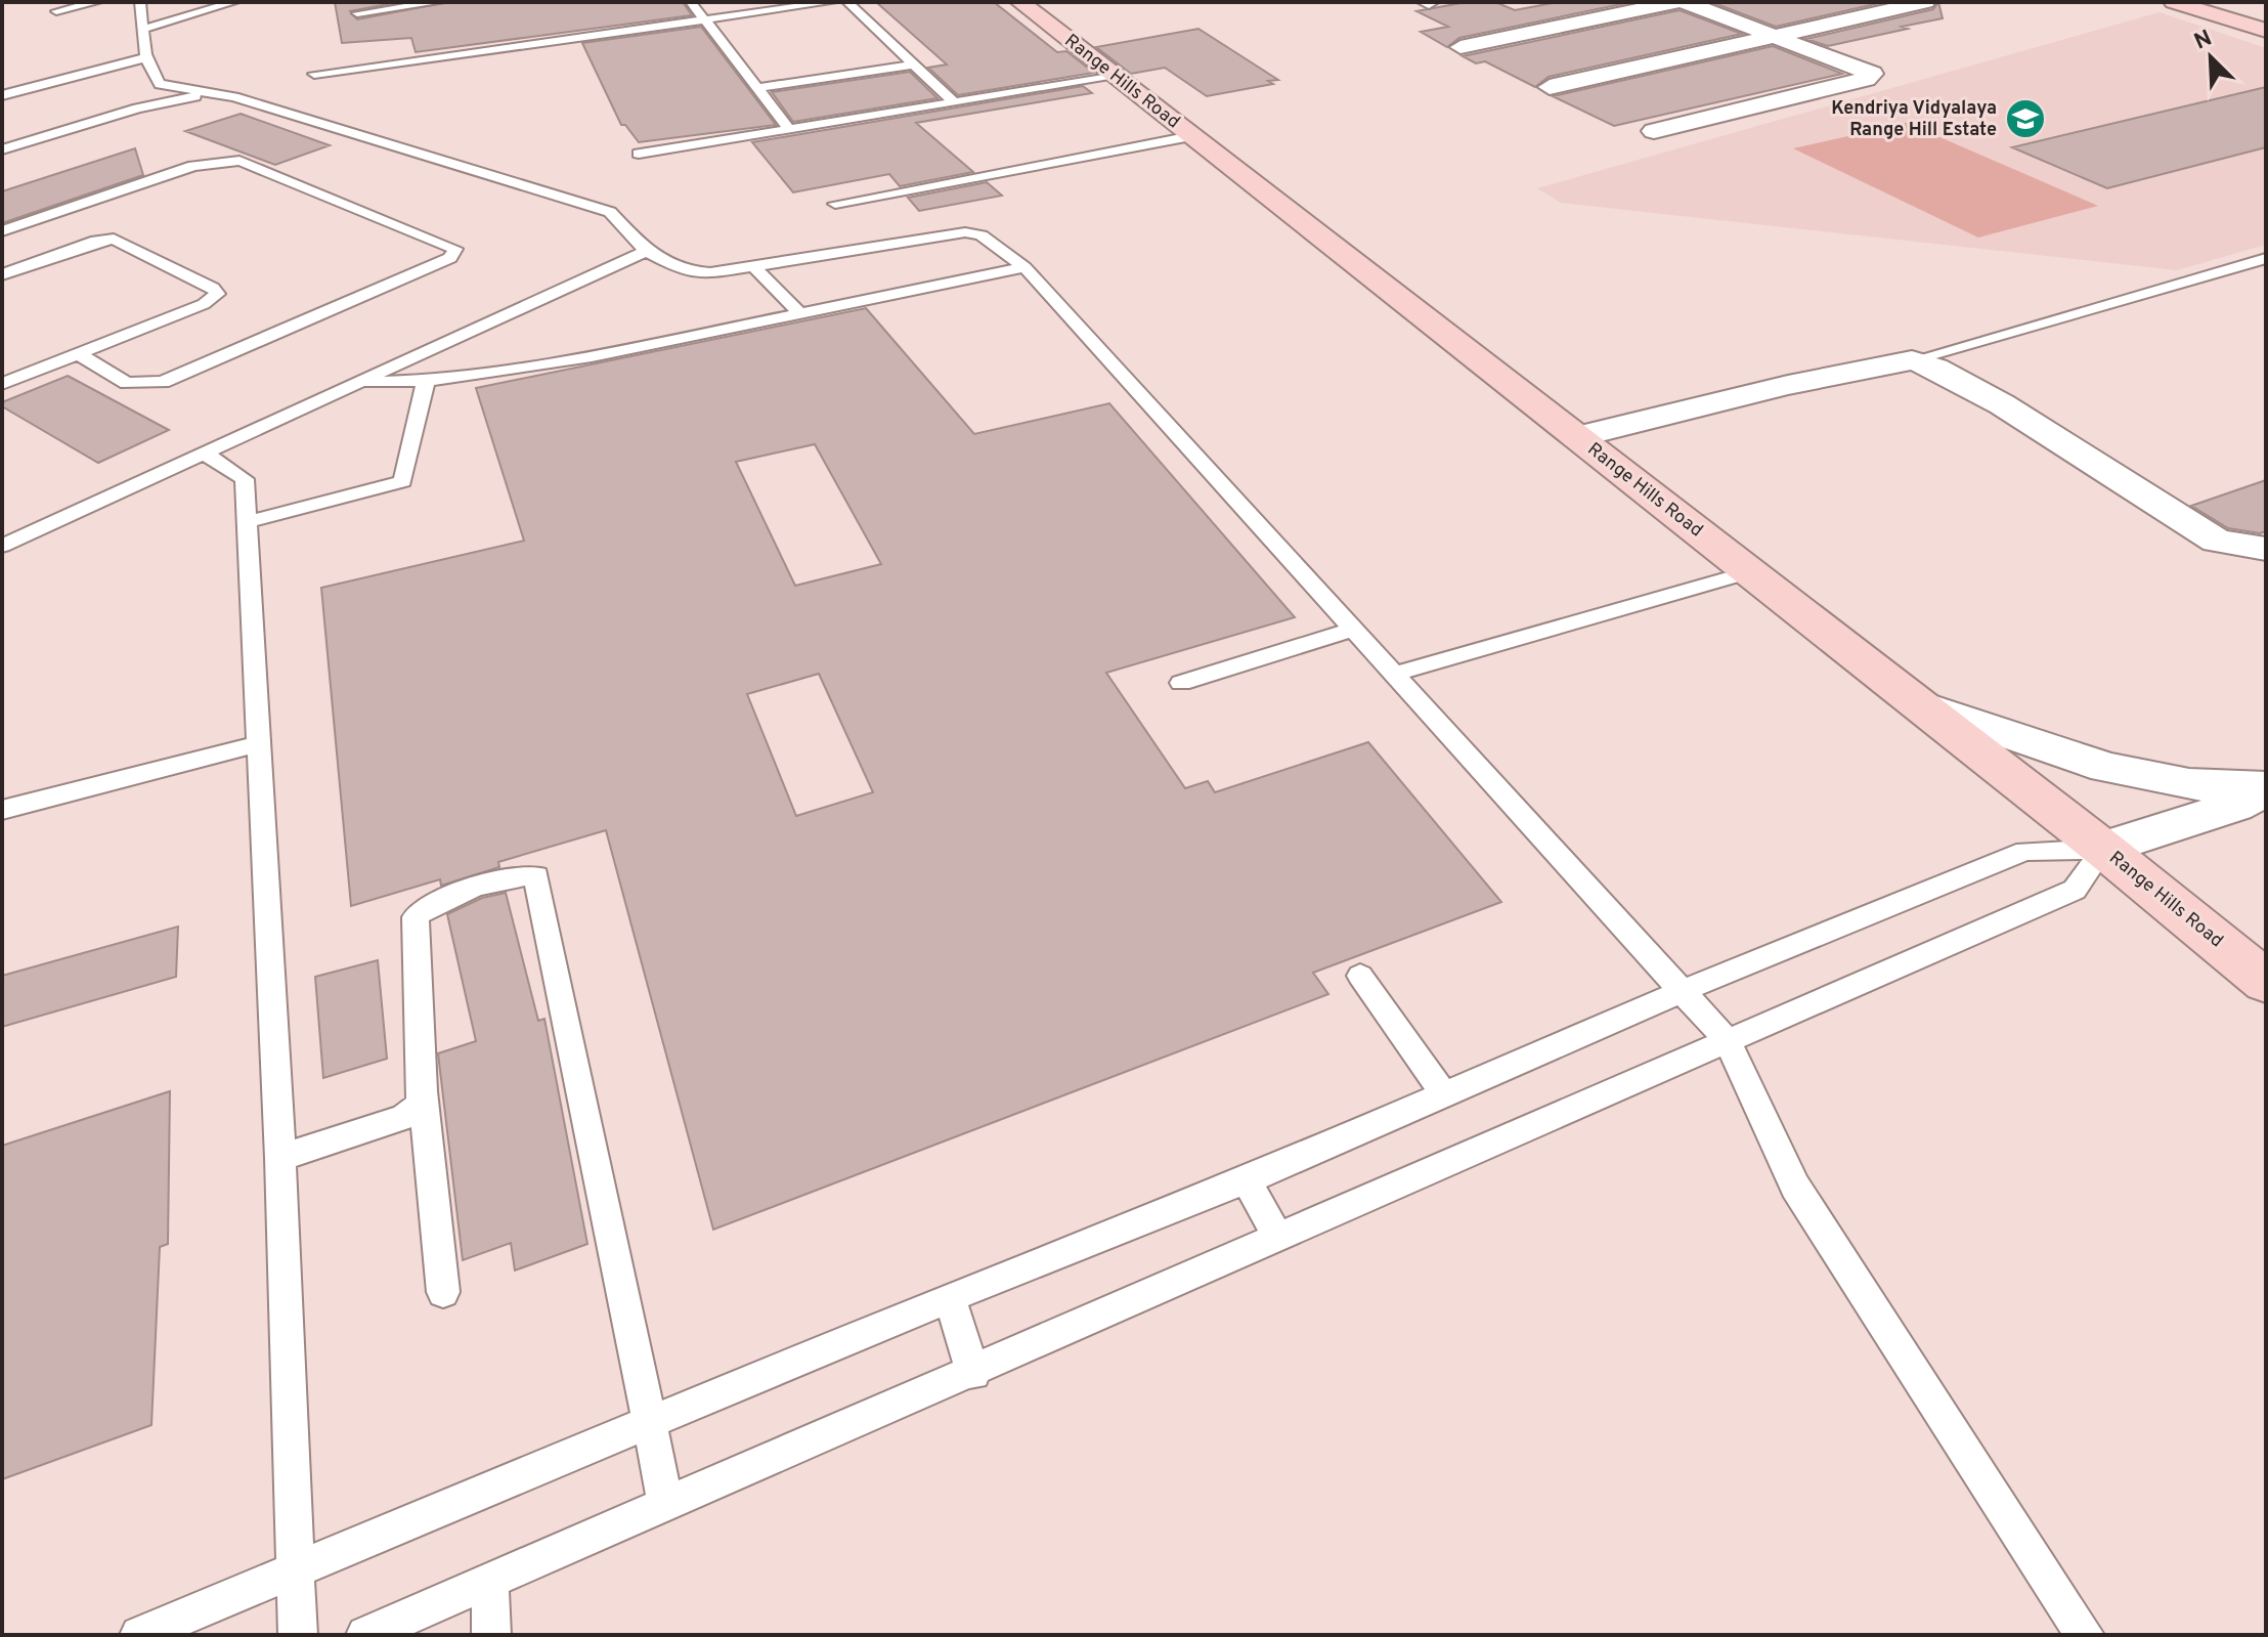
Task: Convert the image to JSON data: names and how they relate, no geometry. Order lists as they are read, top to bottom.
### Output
{
  "streets": {
    "street": ["Range Hills Road"]
  },
  "places": {
    "school or university": ["Kendriya Vidyalaya Range Hill Estate"]
  },
  "north": "top left"
}
